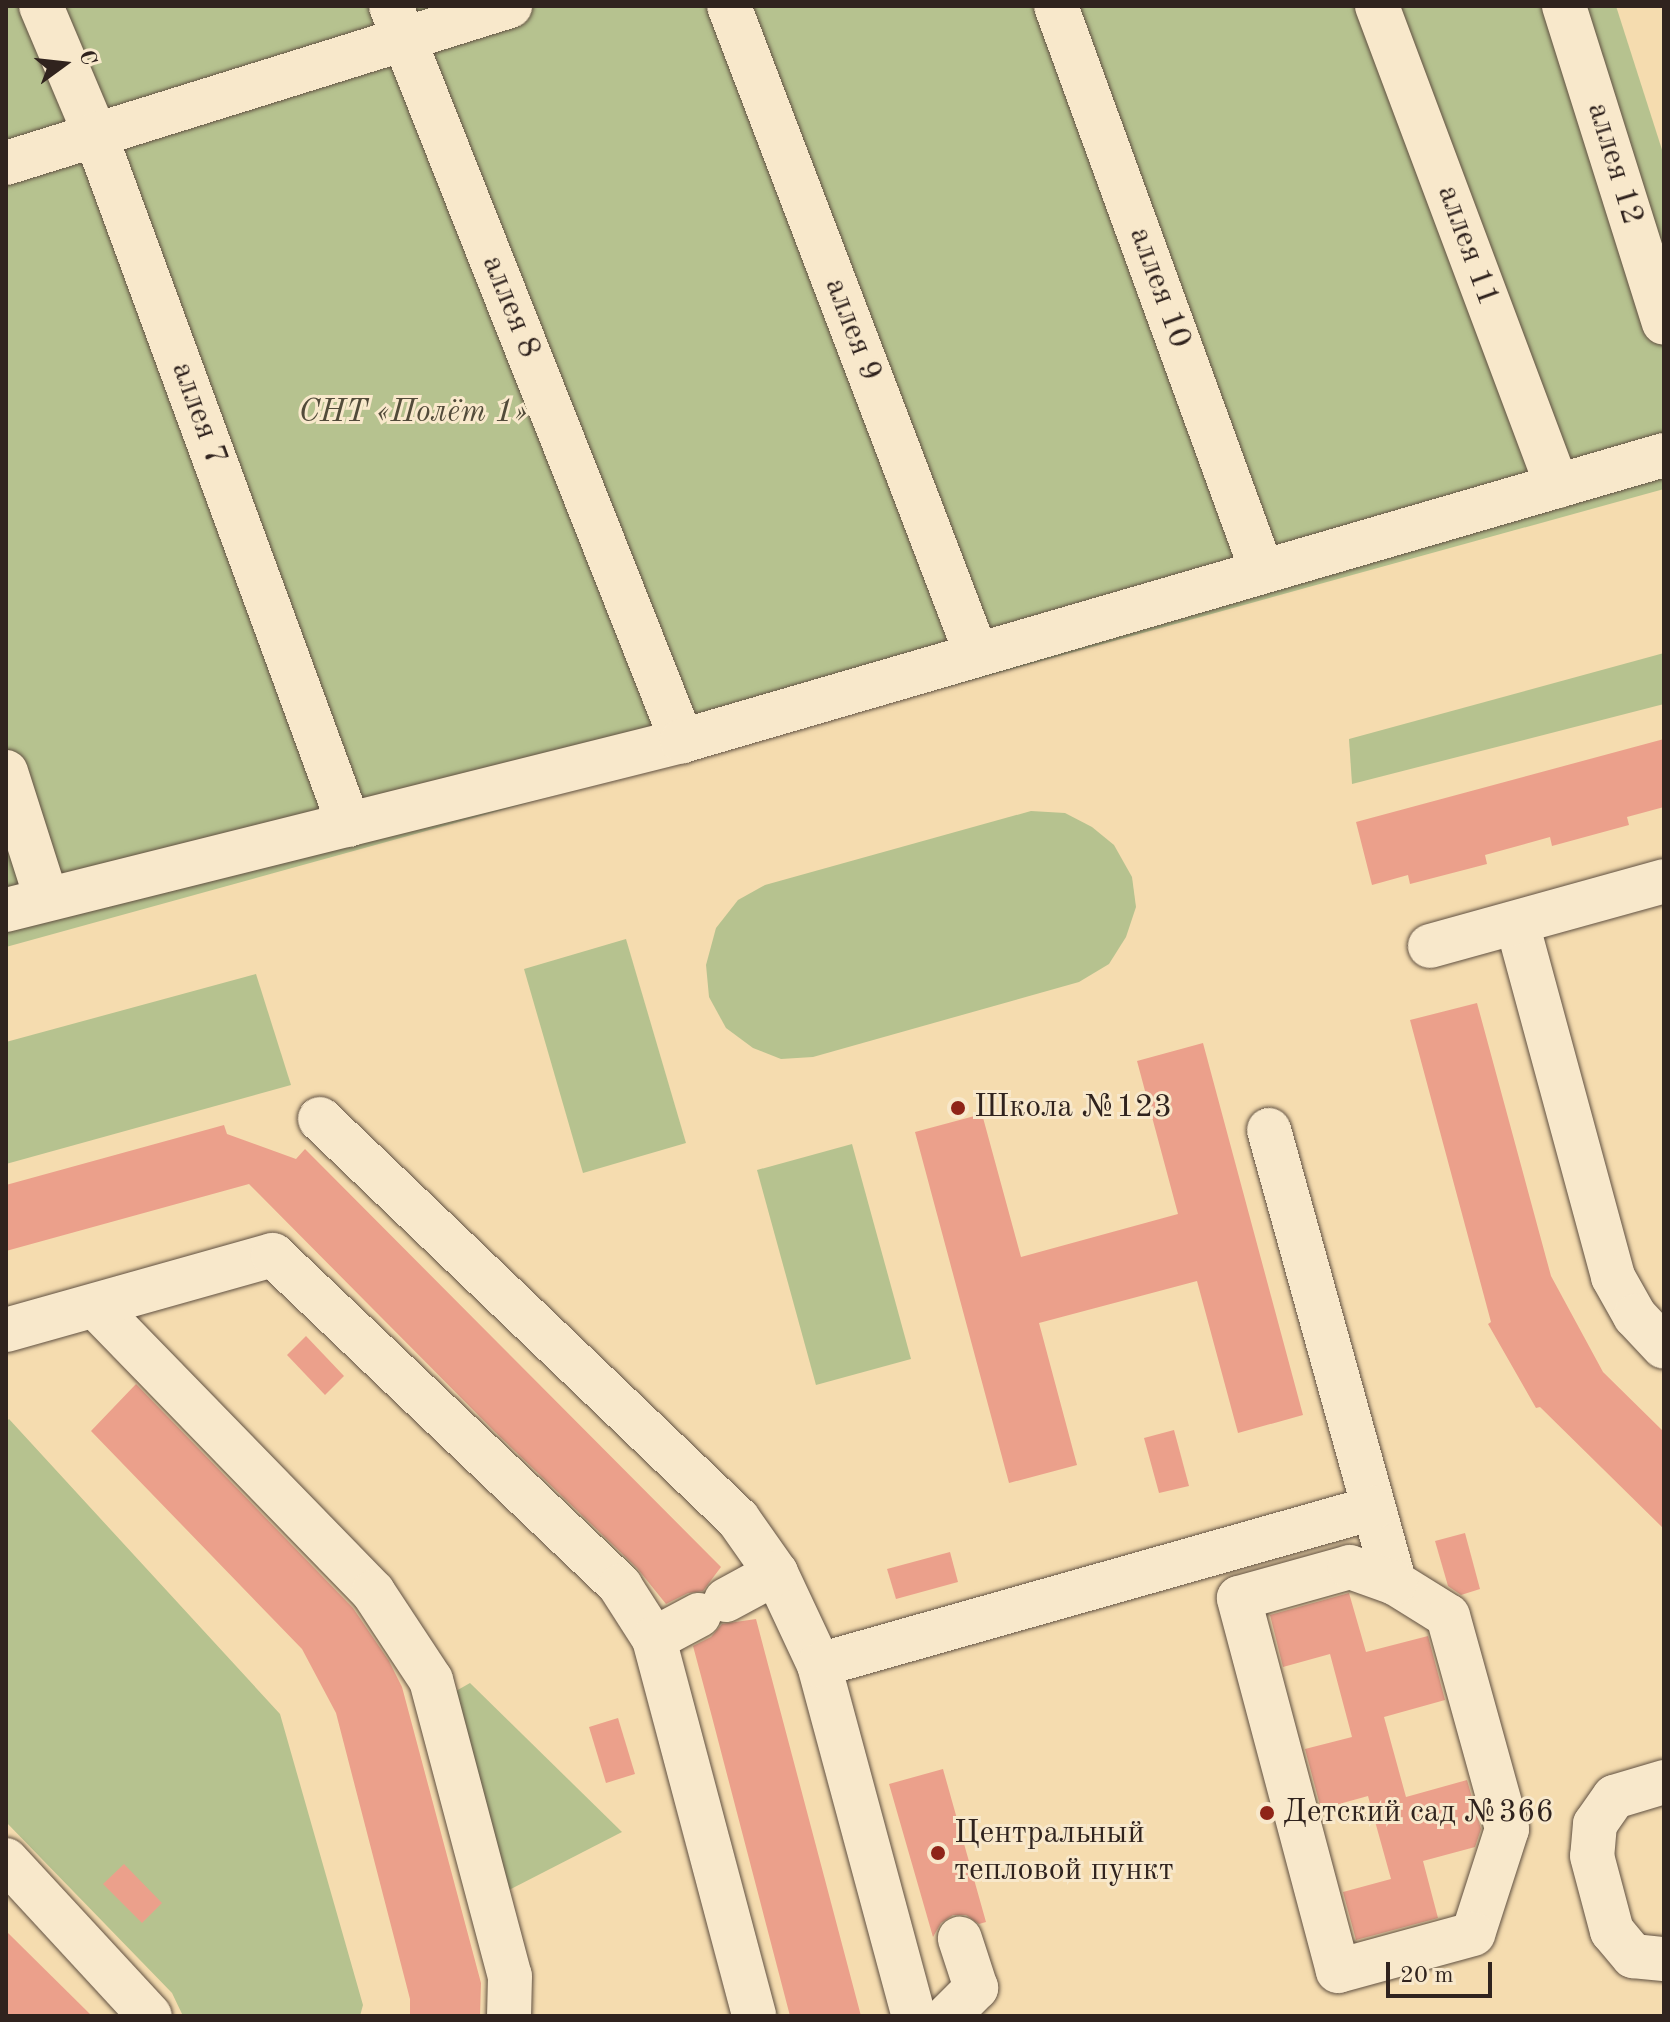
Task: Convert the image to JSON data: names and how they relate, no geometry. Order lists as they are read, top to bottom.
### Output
{
  "streets": {
    "street": [
      "аллея 12",
      "аллея 11",
      "аллея 10",
      "аллея 8",
      "аллея 9",
      "аллея 7"
    ]
  },
  "parks": ["СНТ «Полёт 1»"],
  "places": ["Школа №123", "Детский сад №366", "Центральный тепловой пункт"],
  "scale_bar": "20 m",
  "north": "right"
}
